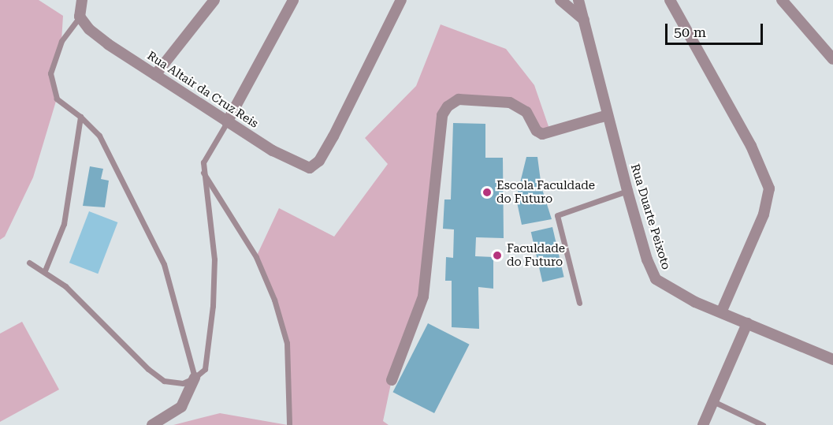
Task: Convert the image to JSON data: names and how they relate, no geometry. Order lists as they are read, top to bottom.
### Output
{
  "streets": {
    "street": ["Rua Altair da Cruz Reis", "Rua Duarte Peixoto"]
  },
  "places": ["Escola Faculdade do Futuro", "Faculdade do Futuro"],
  "scale_bar": "50 m"
}
